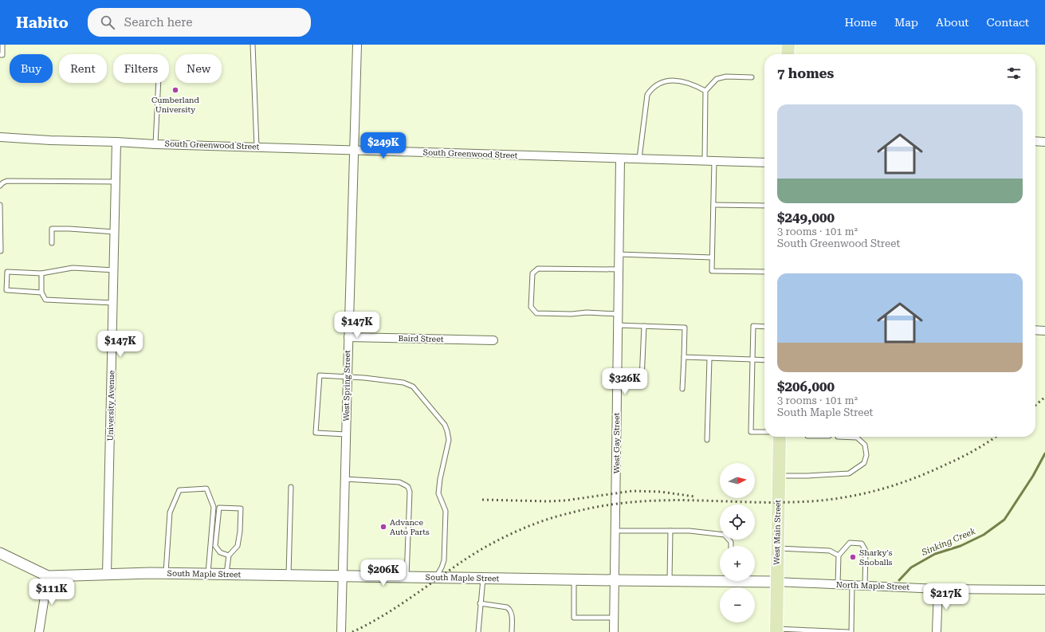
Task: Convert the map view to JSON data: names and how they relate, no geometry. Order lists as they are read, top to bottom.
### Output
{
  "streets": {
    "main road": ["West Main Street"],
    "street": [
      "South Greenwood Street",
      "Baird Street",
      "West Spring Street",
      "University Avenue",
      "West Gay Street",
      "South Maple Street",
      "North Maple Street"
    ]
  },
  "crossings": [
    ["South Greenwood Street", "West Spring Street"],
    ["South Greenwood Street", "University Avenue"],
    ["South Greenwood Street", "West Gay Street"],
    ["Baird Street", "West Spring Street"],
    ["West Spring Street", "South Maple Street"],
    ["University Avenue", "South Maple Street"],
    ["West Gay Street", "South Maple Street"],
    ["West Main Street", "South Maple Street"],
    ["West Main Street", "North Maple Street"],
    ["South Maple Street", "North Maple Street"]
  ],
  "water": ["Sinking Creek"],
  "places": ["Cumberland University", "Advance Auto Parts", "Sharky's Snoballs"],
  "north": "right",
  "page": {
    "header": "Habito",
    "search": "Search here",
    "nav": [
      "Home",
      "Map",
      "About",
      "Contact"
    ],
    "chip": [
      "Buy",
      "Rent",
      "Filters",
      "New"
    ],
    "heading": "7 homes",
    "list": [
      {
        "name": "$249,000",
        "note": "3 rooms · 101 m² · South Greenwood Street"
      },
      {
        "name": "$206,000",
        "note": "3 rooms · 101 m² · South Maple Street"
      }
    ],
    "price": [
      "$249K",
      "$147K",
      "$147K",
      "$326K",
      "$206K",
      "$111K",
      "$217K"
    ],
    "map_buttons": ["+", "−"]
  }
}
